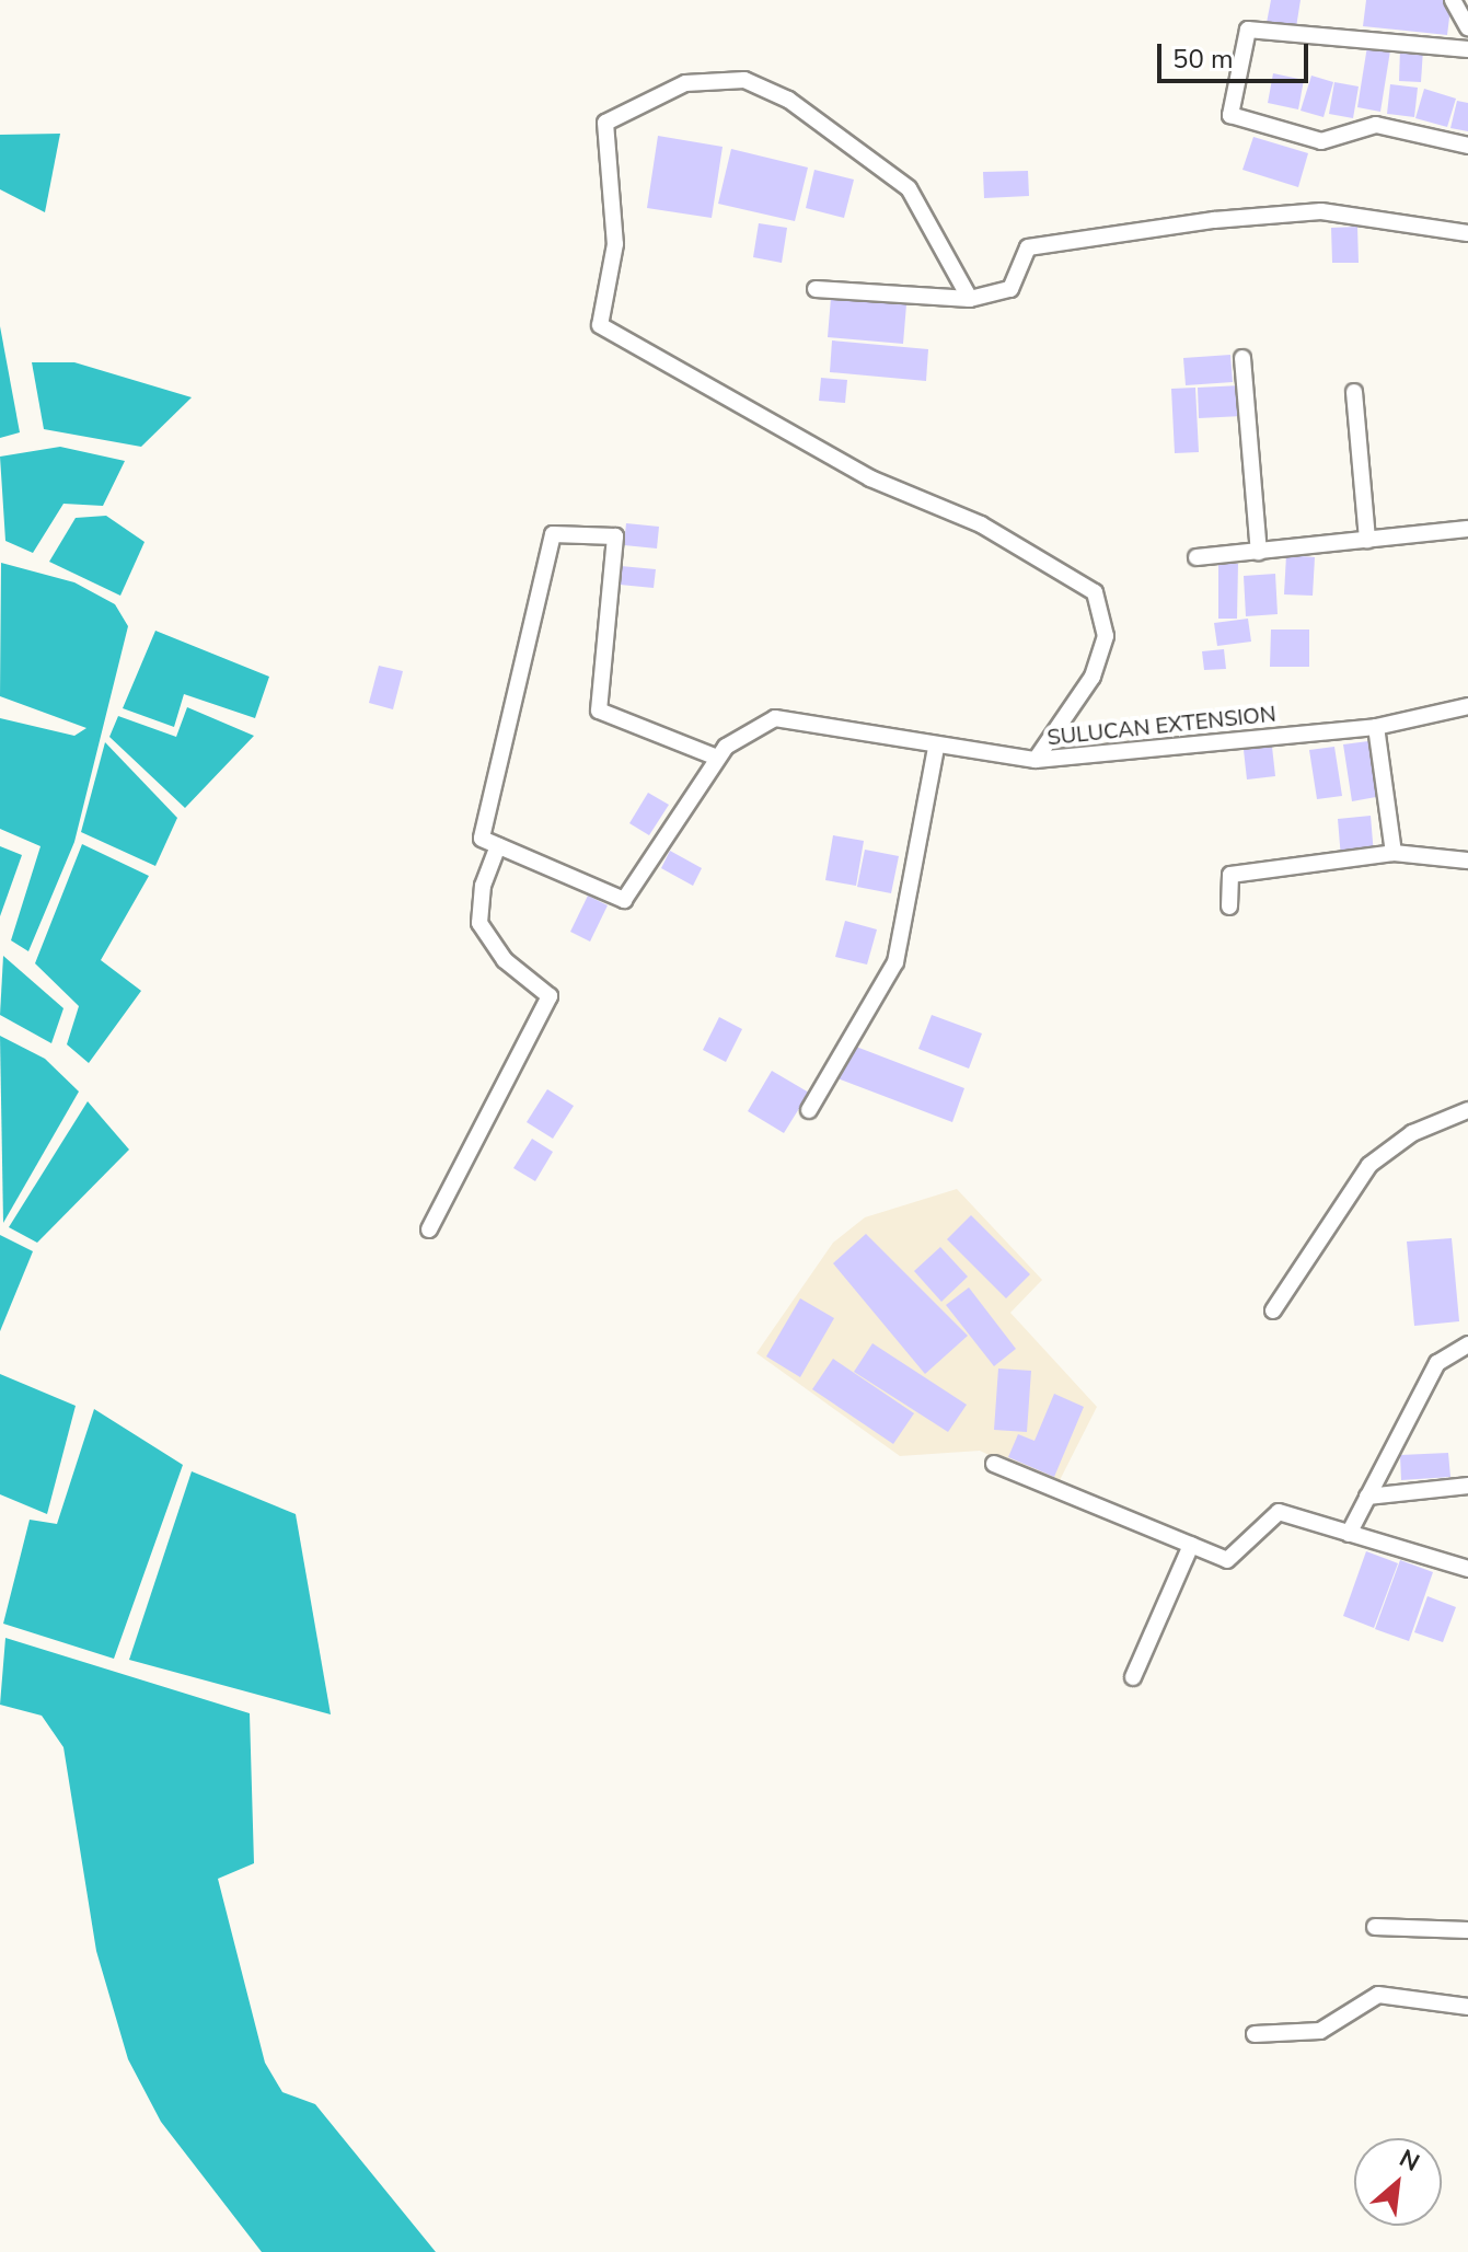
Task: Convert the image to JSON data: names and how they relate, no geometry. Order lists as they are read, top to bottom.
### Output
{
  "streets": {
    "street": ["SULUCAN EXTENSION"]
  },
  "scale_bar": "50 m",
  "north": "top right"
}
